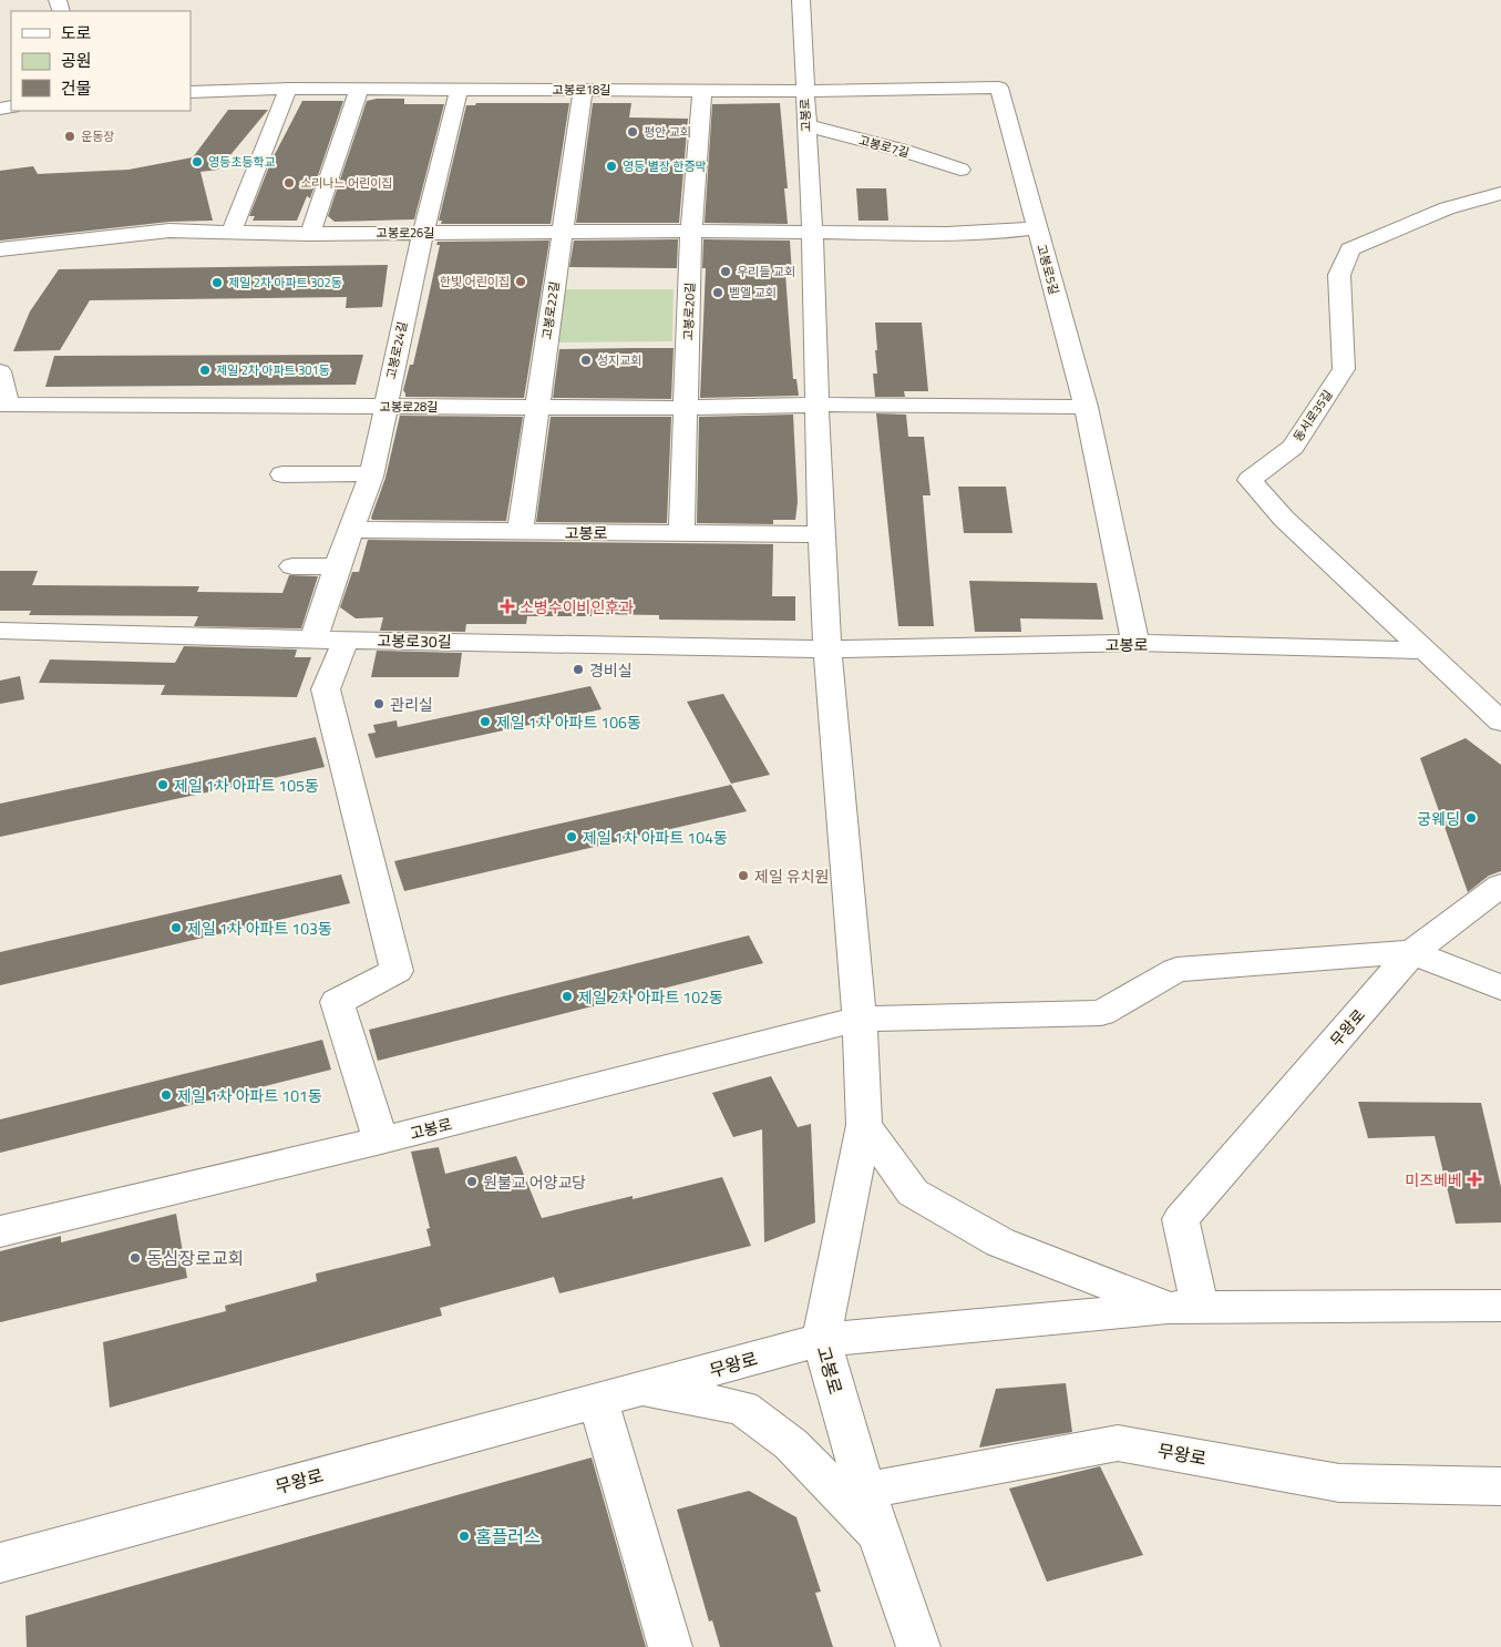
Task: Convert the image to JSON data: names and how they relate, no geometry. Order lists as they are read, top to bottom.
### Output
{
  "streets": {
    "street": [
      "고봉로18길",
      "고봉로",
      "고봉로7길",
      "고봉로26길",
      "고봉로5길",
      "고봉로22길",
      "고봉로20길",
      "고봉로24길",
      "고봉로28길",
      "동서로35길",
      "고봉로30길",
      "무왕로"
    ]
  },
  "crossings": [
    ["고봉로18길", "고봉로"],
    ["고봉로18길", "고봉로5길"],
    ["고봉로18길", "고봉로22길"],
    ["고봉로18길", "고봉로20길"],
    ["고봉로18길", "고봉로24길"],
    ["고봉로", "고봉로7길"],
    ["고봉로", "고봉로26길"],
    ["고봉로", "고봉로5길"],
    ["고봉로", "고봉로22길"],
    ["고봉로", "고봉로20길"],
    ["고봉로", "고봉로24길"],
    ["고봉로", "고봉로28길"],
    ["고봉로", "동서로35길"],
    ["고봉로", "고봉로30길"],
    ["고봉로", "무왕로"],
    ["고봉로26길", "고봉로22길"],
    ["고봉로26길", "고봉로20길"],
    ["고봉로26길", "고봉로24길"],
    ["고봉로22길", "고봉로28길"],
    ["고봉로20길", "고봉로28길"],
    ["고봉로24길", "고봉로28길"],
    ["고봉로24길", "고봉로30길"]
  ],
  "places": {
    "other": [
      "평안 교회",
      "운동장",
      "영등초등학교",
      "영등 별장 한증막",
      "소리나느 어린이집",
      "우리들 교회",
      "한빛 어린이집",
      "제일 2차 아파트 302동",
      "벧엘 교회",
      "성지교회",
      "제일 2차 아파트 301동",
      "경비실",
      "관리실",
      "제일 1차 아파트 106동",
      "제일 1차 아파트 105동",
      "궁웨딩",
      "제일 1차 아파트 104동",
      "제일 유치원",
      "제일 1차 아파트 103동",
      "제일 2차 아파트 102동",
      "제일 1차 아파트 101동",
      "원불교 어양교당",
      "동심장로교회",
      "홈플러스"
    ],
    "health": ["소병수이비인후과", "미즈베베"]
  },
  "legend": ["도로", "공원", "건물"]
}
